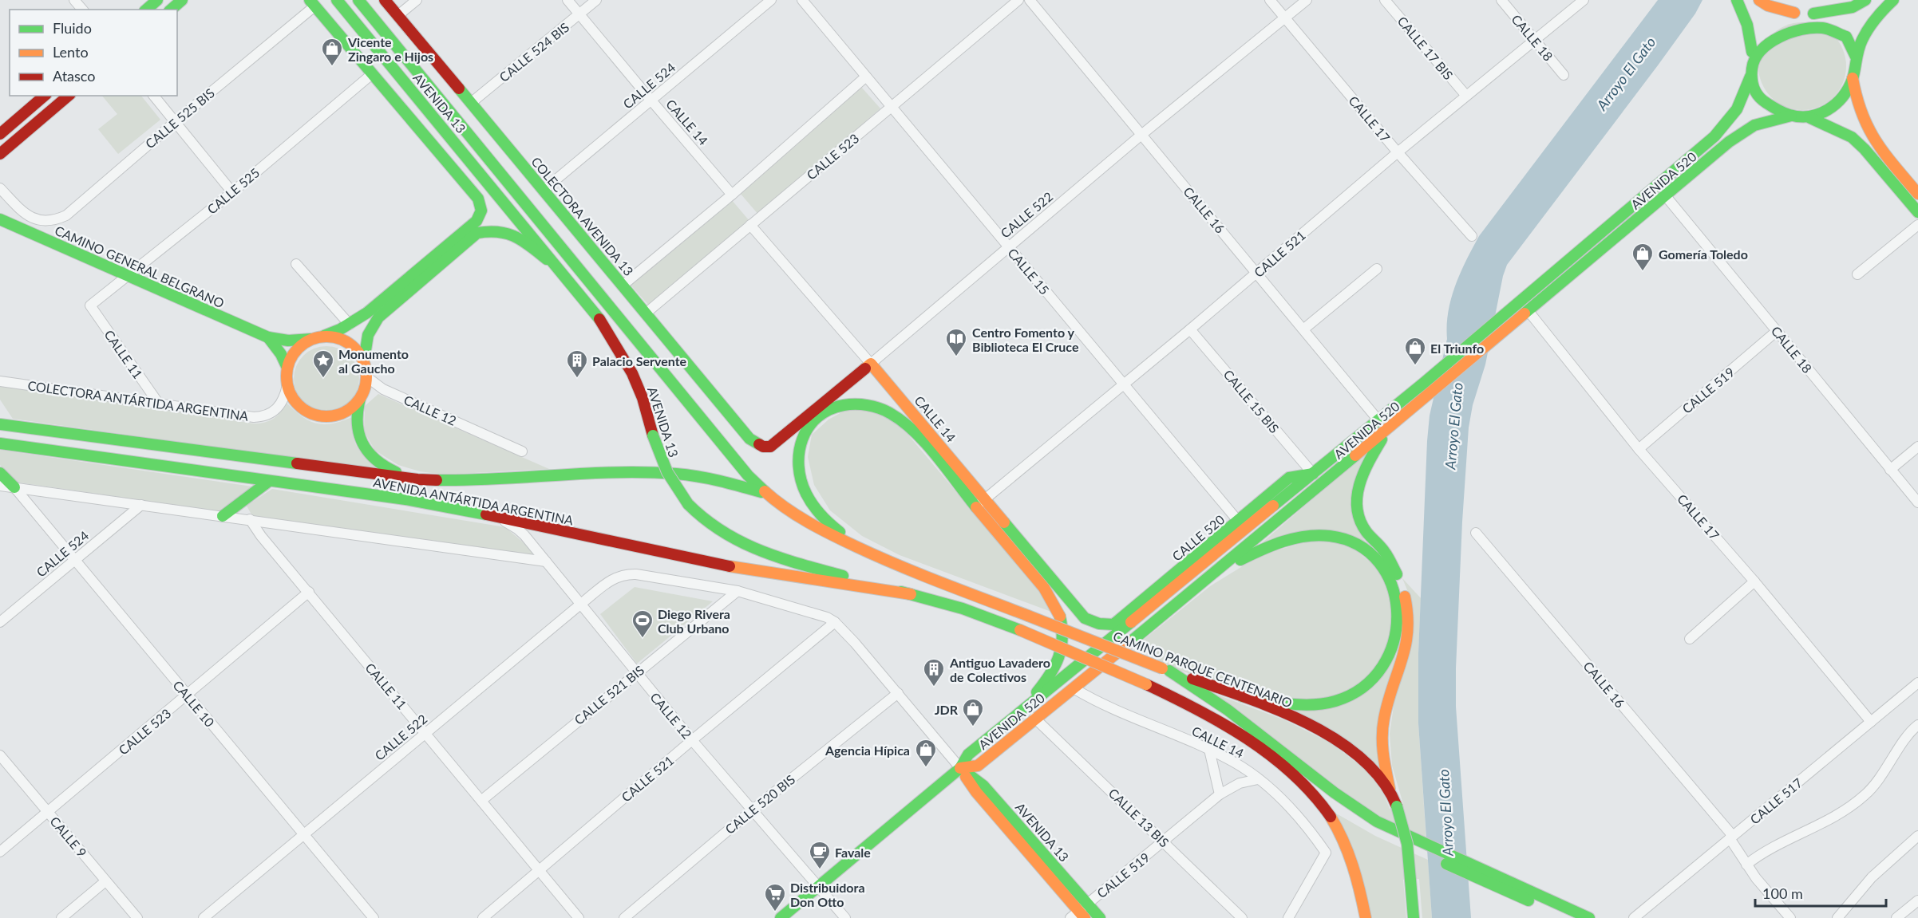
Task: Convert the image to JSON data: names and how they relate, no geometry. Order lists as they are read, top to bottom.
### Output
{
  "streets": {
    "main road": [
      "AVENIDA 13",
      "CALLE 14",
      "AVENIDA 520",
      "CALLE 522",
      "COLECTORA AVENIDA 13",
      "CAMINO GENERAL BELGRANO",
      "AVENIDA ANTÁRTIDA ARGENTINA",
      "CALLE 520",
      "CAMINO PARQUE CENTENARIO"
    ],
    "street": [
      "CALLE 18",
      "CALLE 17 BIS",
      "CALLE 524 BIS",
      "CALLE 524",
      "CALLE 525 BIS",
      "CALLE 17",
      "CALLE 523",
      "CALLE 525",
      "CALLE 16",
      "CALLE 521",
      "CALLE 15",
      "CALLE 11",
      "CALLE 519",
      "COLECTORA ANTÁRTIDA ARGENTINA",
      "CALLE 15 BIS",
      "CALLE 12",
      "CALLE 521 BIS",
      "CALLE 10",
      "CALLE 517",
      "CALLE 520 BIS",
      "CALLE 13 BIS",
      "CALLE 9"
    ]
  },
  "crossings": [
    ["CALLE 18", "AVENIDA 520"],
    ["CALLE 18", "CALLE 521"],
    ["CALLE 18", "CALLE 519"],
    ["CALLE 17 BIS", "CALLE 521"],
    ["CALLE 524 BIS", "CALLE 14"],
    ["CALLE 524 BIS", "COLECTORA AVENIDA 13"],
    ["CALLE 524", "CALLE 14"],
    ["CALLE 524", "COLECTORA AVENIDA 13"],
    ["CALLE 524", "CALLE 10"],
    ["AVENIDA 13", "AVENIDA 520"],
    ["AVENIDA 13", "CALLE 521"],
    ["AVENIDA 13", "CALLE 519"],
    ["AVENIDA 13", "AVENIDA ANTÁRTIDA ARGENTINA"],
    ["AVENIDA 13", "CAMINO PARQUE CENTENARIO"],
    ["AVENIDA 13", "CALLE 520 BIS"],
    ["CALLE 17", "AVENIDA 520"],
    ["CALLE 17", "CALLE 522"],
    ["CALLE 17", "CALLE 521"],
    ["CALLE 17", "CALLE 519"],
    ["CALLE 17", "CALLE 517"],
    ["CALLE 14", "CALLE 523"],
    ["CALLE 14", "AVENIDA 520"],
    ["CALLE 14", "CALLE 522"],
    ["CALLE 14", "CALLE 521"],
    ["CALLE 14", "CALLE 519"],
    ["CALLE 14", "CALLE 520"],
    ["CALLE 523", "COLECTORA AVENIDA 13"],
    ["CALLE 523", "CALLE 15"],
    ["CALLE 523", "CALLE 11"],
    ["CALLE 523", "CALLE 10"],
    ["CALLE 523", "CALLE 9"],
    ["AVENIDA 520", "CALLE 16"],
    ["AVENIDA 520", "CALLE 15 BIS"],
    ["AVENIDA 520", "CALLE 12"],
    ["AVENIDA 520", "CALLE 520"],
    ["AVENIDA 520", "CALLE 13 BIS"],
    ["CALLE 525", "CAMINO GENERAL BELGRANO"],
    ["CALLE 525", "CALLE 11"],
    ["CALLE 16", "CALLE 522"],
    ["CALLE 16", "CALLE 521"],
    ["CALLE 16", "CALLE 517"],
    ["CALLE 522", "COLECTORA AVENIDA 13"],
    ["CALLE 522", "CALLE 15"],
    ["CALLE 522", "CALLE 11"],
    ["CALLE 522", "CALLE 12"],
    ["CALLE 522", "CALLE 521 BIS"],
    ["CALLE 522", "CALLE 10"],
    ["CALLE 521", "CALLE 15"],
    ["CALLE 521", "CALLE 11"],
    ["CALLE 521", "CALLE 15 BIS"],
    ["CALLE 521", "CALLE 12"],
    ["CAMINO GENERAL BELGRANO", "COLECTORA ANTÁRTIDA ARGENTINA"],
    ["CAMINO GENERAL BELGRANO", "CALLE 12"],
    ["CALLE 15", "CALLE 520"],
    ["CALLE 11", "COLECTORA ANTÁRTIDA ARGENTINA"],
    ["CALLE 11", "CALLE 521 BIS"],
    ["CALLE 519", "CALLE 13 BIS"],
    ["COLECTORA ANTÁRTIDA ARGENTINA", "CALLE 12"],
    ["CALLE 15 BIS", "CALLE 520"],
    ["CALLE 12", "AVENIDA ANTÁRTIDA ARGENTINA"],
    ["CALLE 12", "CALLE 521 BIS"],
    ["CALLE 12", "CALLE 520 BIS"]
  ],
  "water": ["Arroyo El Gato"],
  "places": {
    "shop": [
      "Vicente Zingaro e Hijos",
      "Gomería Toledo",
      "El Triunfo",
      "JDR",
      "Agencia Hípica"
    ],
    "library": ["Centro Fomento y Biblioteca El Cruce"],
    "place": ["Monumento al Gaucho"],
    "building": ["Palacio Servente", "Antiguo Lavadero de Colectivos"],
    "sports": ["Diego Rivera Club Urbano"],
    "cafe": ["Favale"],
    "supermarket": ["Distribuidora Don Otto"]
  },
  "legend": ["Fluido", "Lento", "Atasco"],
  "scale_bar": "100 m"
}
